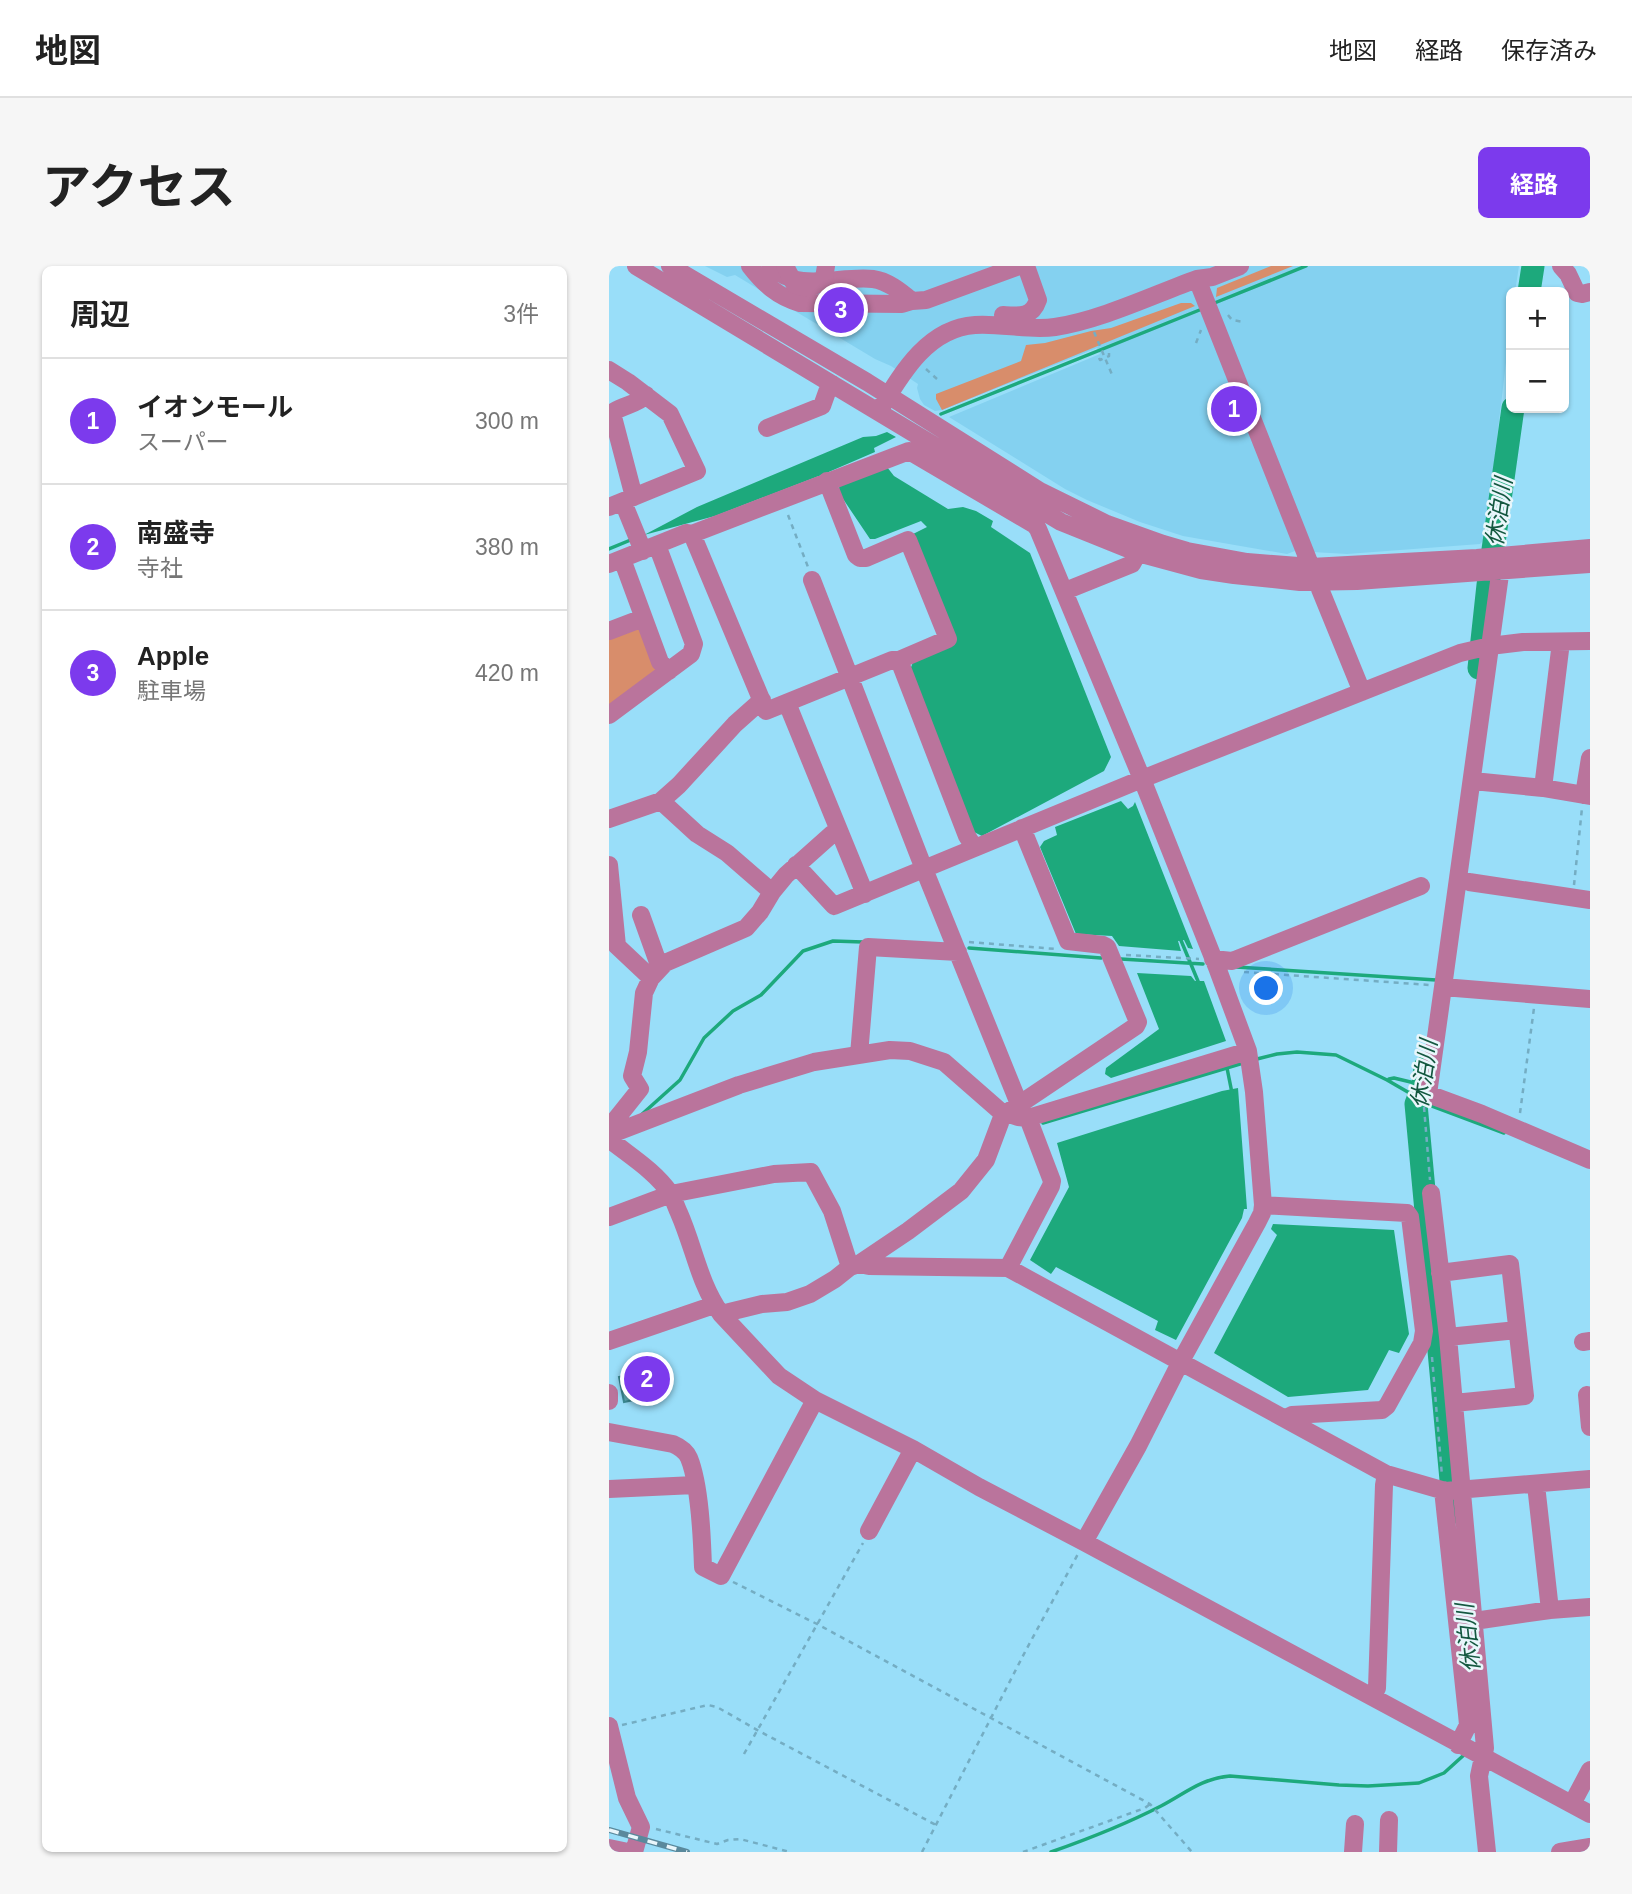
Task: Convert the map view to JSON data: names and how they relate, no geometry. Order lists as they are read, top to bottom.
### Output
{
  "water": ["休泊川"],
  "page": {
    "header": "地図",
    "nav": ["地図", "経路", "保存済み"],
    "title": "アクセス",
    "buttons": "経路",
    "heading": ["周辺", "3件"],
    "pins": ["3", "1", "2"],
    "map_buttons": ["+", "−"],
    "list": [
      {
        "mark": "1",
        "name": "イオンモール",
        "note": "スーパー",
        "value": "300 m"
      },
      {
        "mark": "2",
        "name": "南盛寺",
        "note": "寺社",
        "value": "380 m"
      },
      {
        "mark": "3",
        "name": "Apple",
        "note": "駐車場",
        "value": "420 m"
      }
    ]
  }
}
